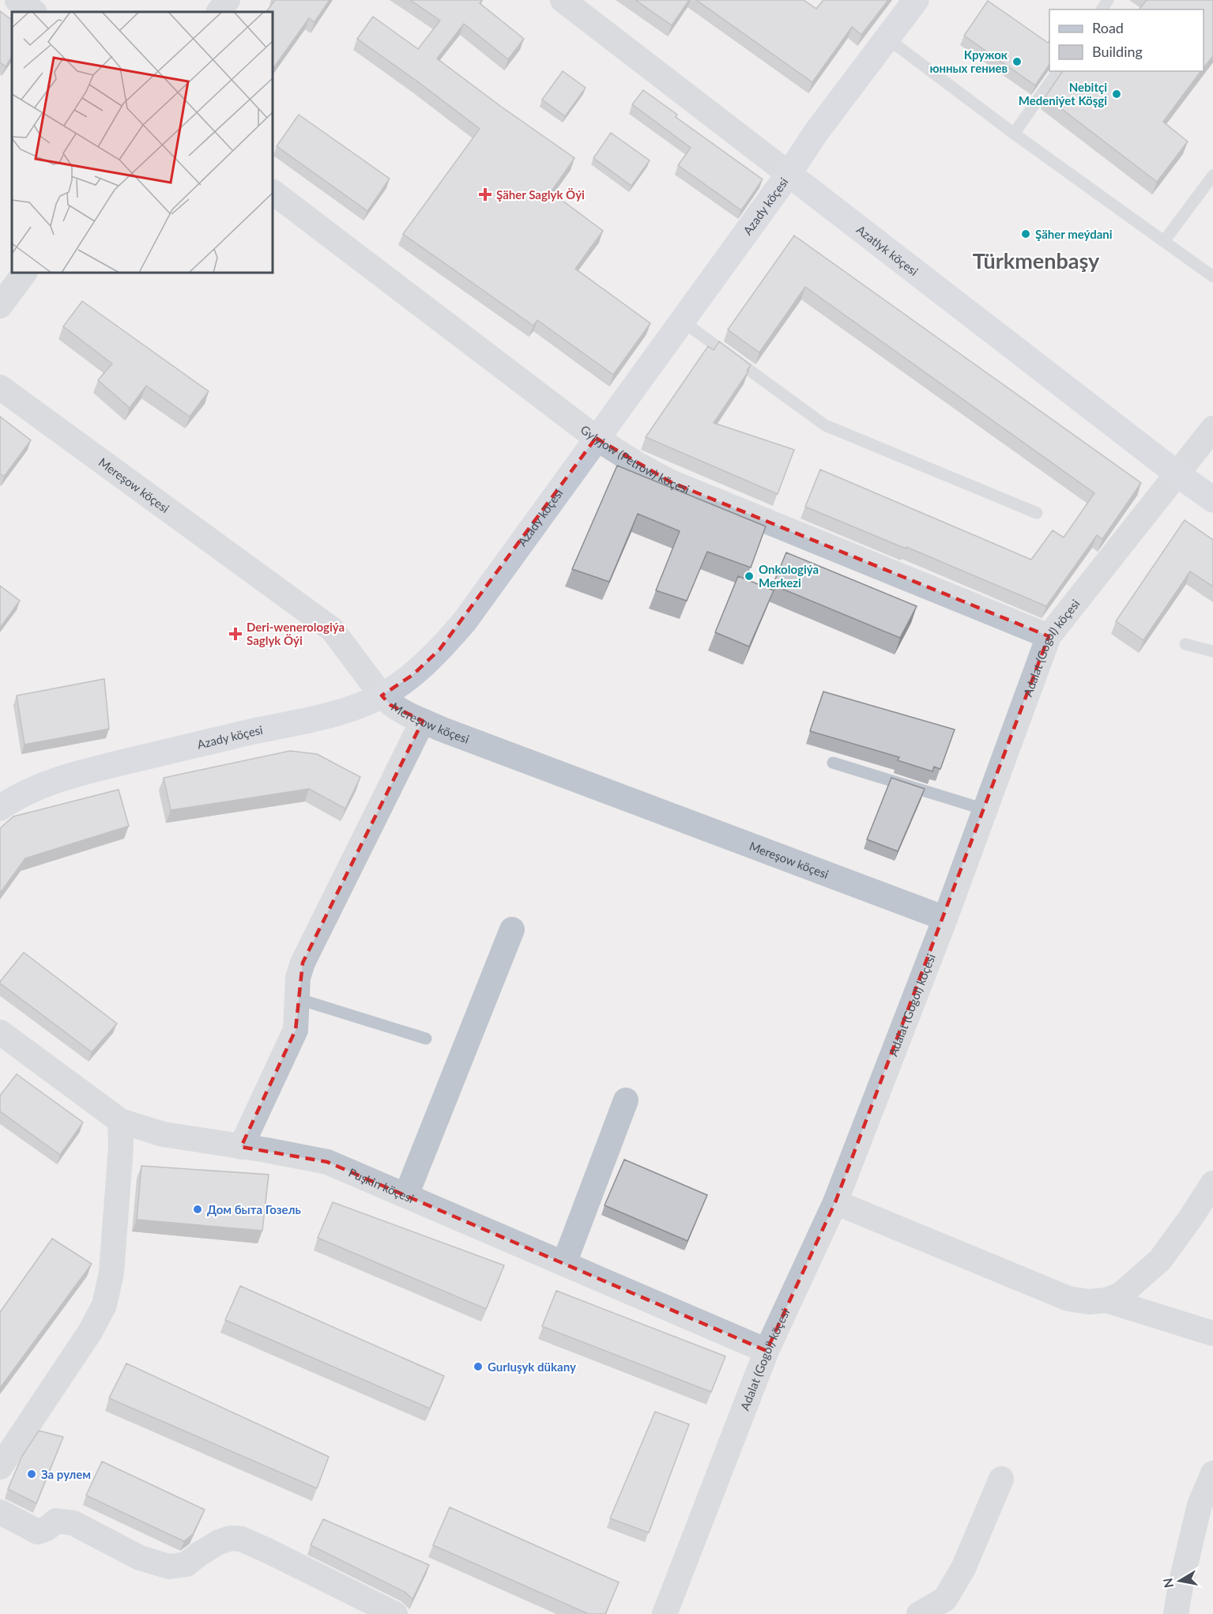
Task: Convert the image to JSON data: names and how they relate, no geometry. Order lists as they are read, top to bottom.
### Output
{
  "streets": {
    "main road": ["Azady köçesi", "Azatlyk köçesi"],
    "street": [
      "Gylyjow (Petrow) köçesi",
      "Mereşow köçesi",
      "Adalat (Gogol) köçesi",
      "Puşkin köçesi"
    ]
  },
  "crossings": [
    ["Azady köçesi", "Azatlyk köçesi"],
    ["Azady köçesi", "Gylyjow (Petrow) köçesi"],
    ["Azady köçesi", "Mereşow köçesi"],
    ["Azatlyk köçesi", "Adalat (Gogol) köçesi"],
    ["Gylyjow (Petrow) köçesi", "Adalat (Gogol) köçesi"],
    ["Mereşow köçesi", "Adalat (Gogol) köçesi"],
    ["Adalat (Gogol) köçesi", "Puşkin köçesi"]
  ],
  "districts": ["Türkmenbaşy"],
  "places": {
    "other": [
      "Кружок юнных гениев",
      "Nebitçi Medeniýet Köşgi",
      "Şäher meýdani",
      "Onkologiýa Merkezi",
      "Дом быта Гозель",
      "Gurluşyk dükany",
      "За рулем"
    ],
    "health": ["Şäher Saglyk Öýi", "Deri-wenerologiýa Saglyk Öýi"]
  },
  "legend": ["Road", "Building"],
  "north": "left"
}
